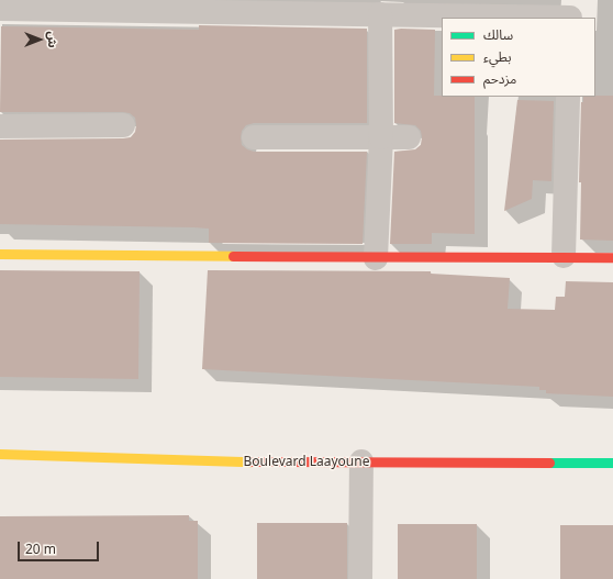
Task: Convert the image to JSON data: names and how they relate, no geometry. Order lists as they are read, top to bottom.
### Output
{
  "streets": {
    "street": ["Boulevard Laayoune"]
  },
  "legend": ["سالك", "بطيء", "مزدحم"],
  "scale_bar": "20 m",
  "north": "right"
}
